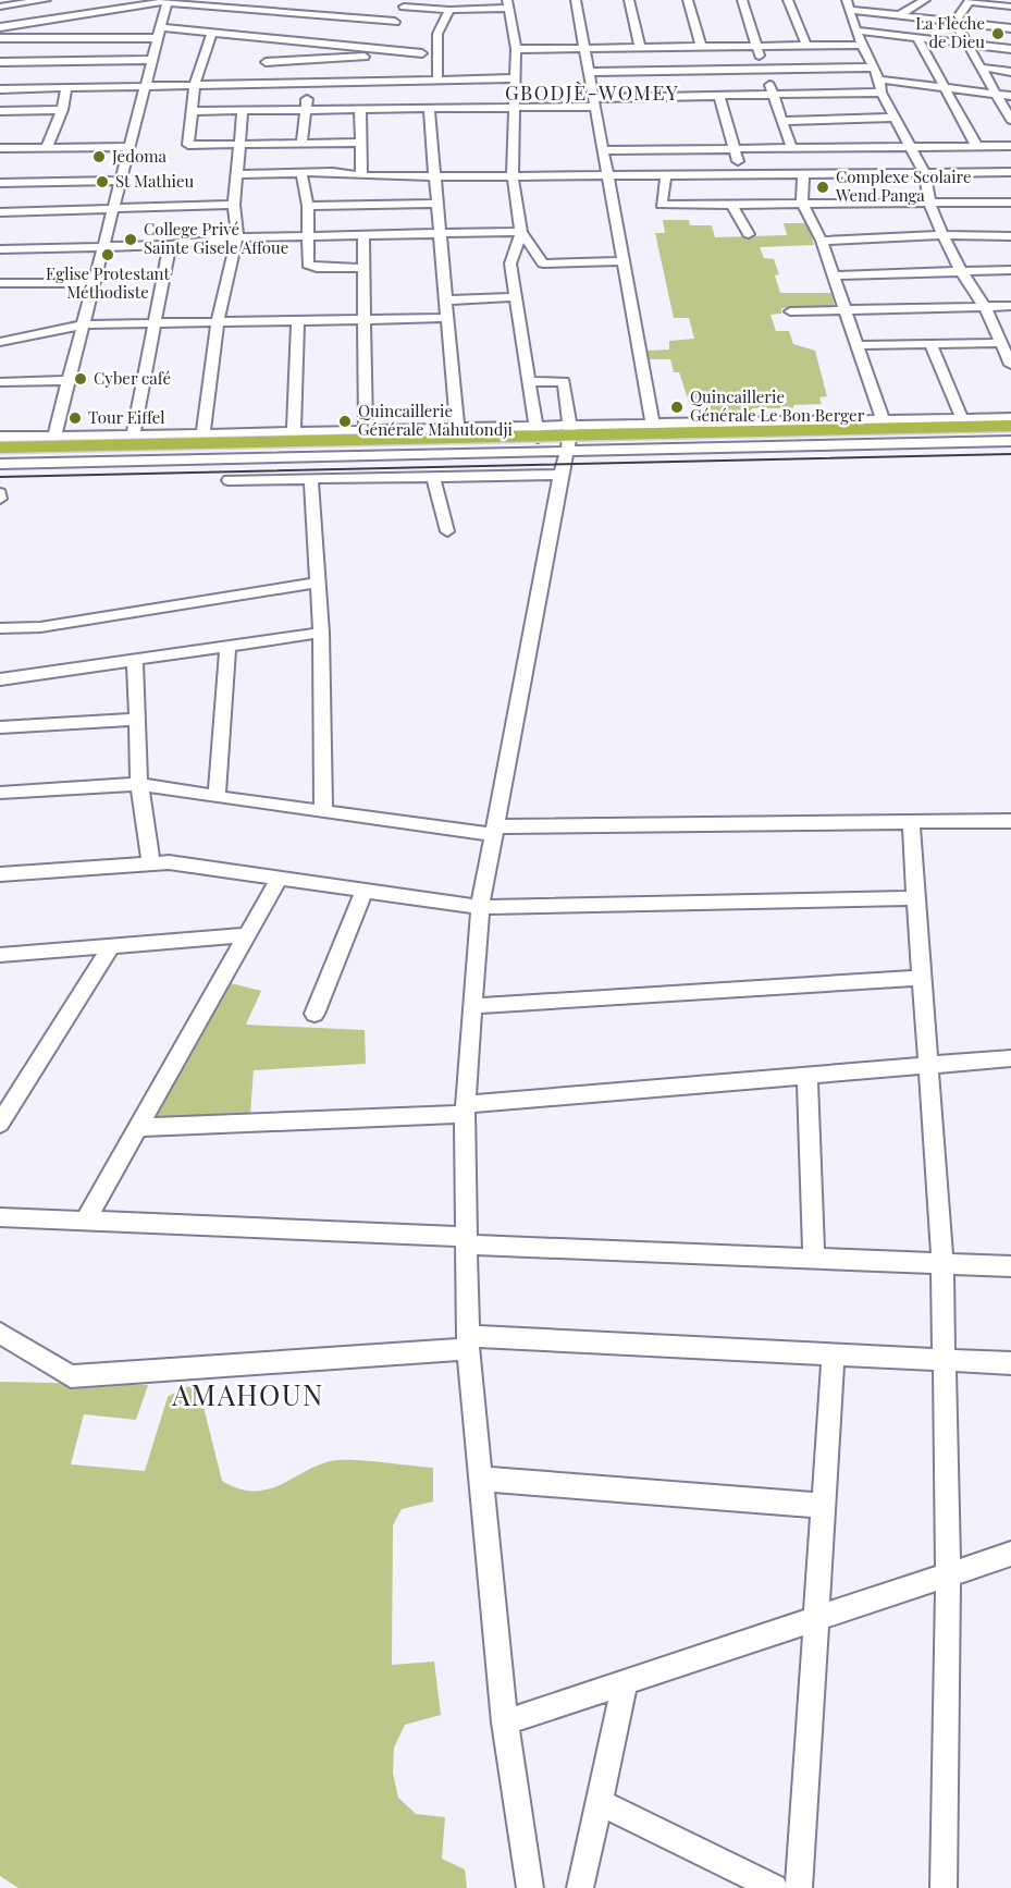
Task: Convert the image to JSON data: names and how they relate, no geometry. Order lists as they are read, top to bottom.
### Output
{
  "districts": ["GBODJÈ-WOMEY", "AMAHOUN"],
  "places": [
    "La Flèche de Dieu",
    "Jedoma",
    "St Mathieu",
    "Complexe Scolaire Wend Panga",
    "College Privé Sainte Gisele Affoue",
    "Eglise Protestant Méthodiste",
    "Cyber café",
    "Quincaillerie Générale Le Bon Berger",
    "Tour Eiffel",
    "Quincaillerie Générale Mahutondji"
  ]
}
